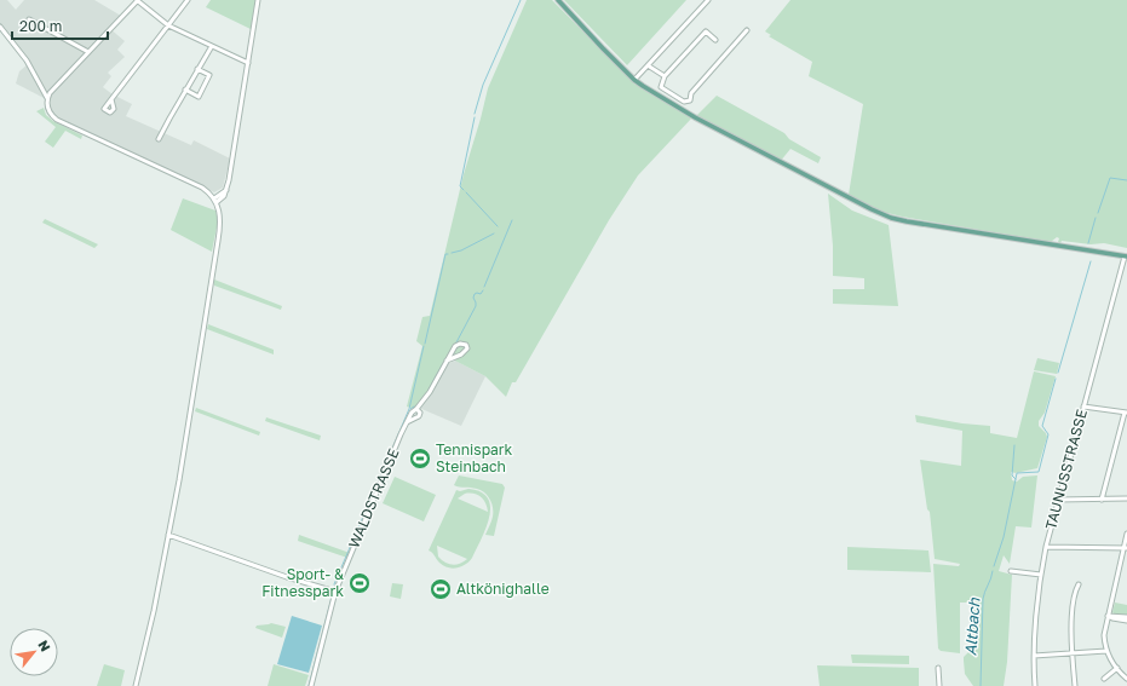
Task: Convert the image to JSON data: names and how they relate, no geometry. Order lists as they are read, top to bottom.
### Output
{
  "streets": {
    "street": ["TAUNUSSTRASSE", "WALDSTRASSE"]
  },
  "water": ["Altbach"],
  "places": {
    "sports": ["Tennispark Steinbach", "Sport- & Fitnesspark", "Altkönighalle"]
  },
  "scale_bar": "200 m",
  "north": "top right"
}
